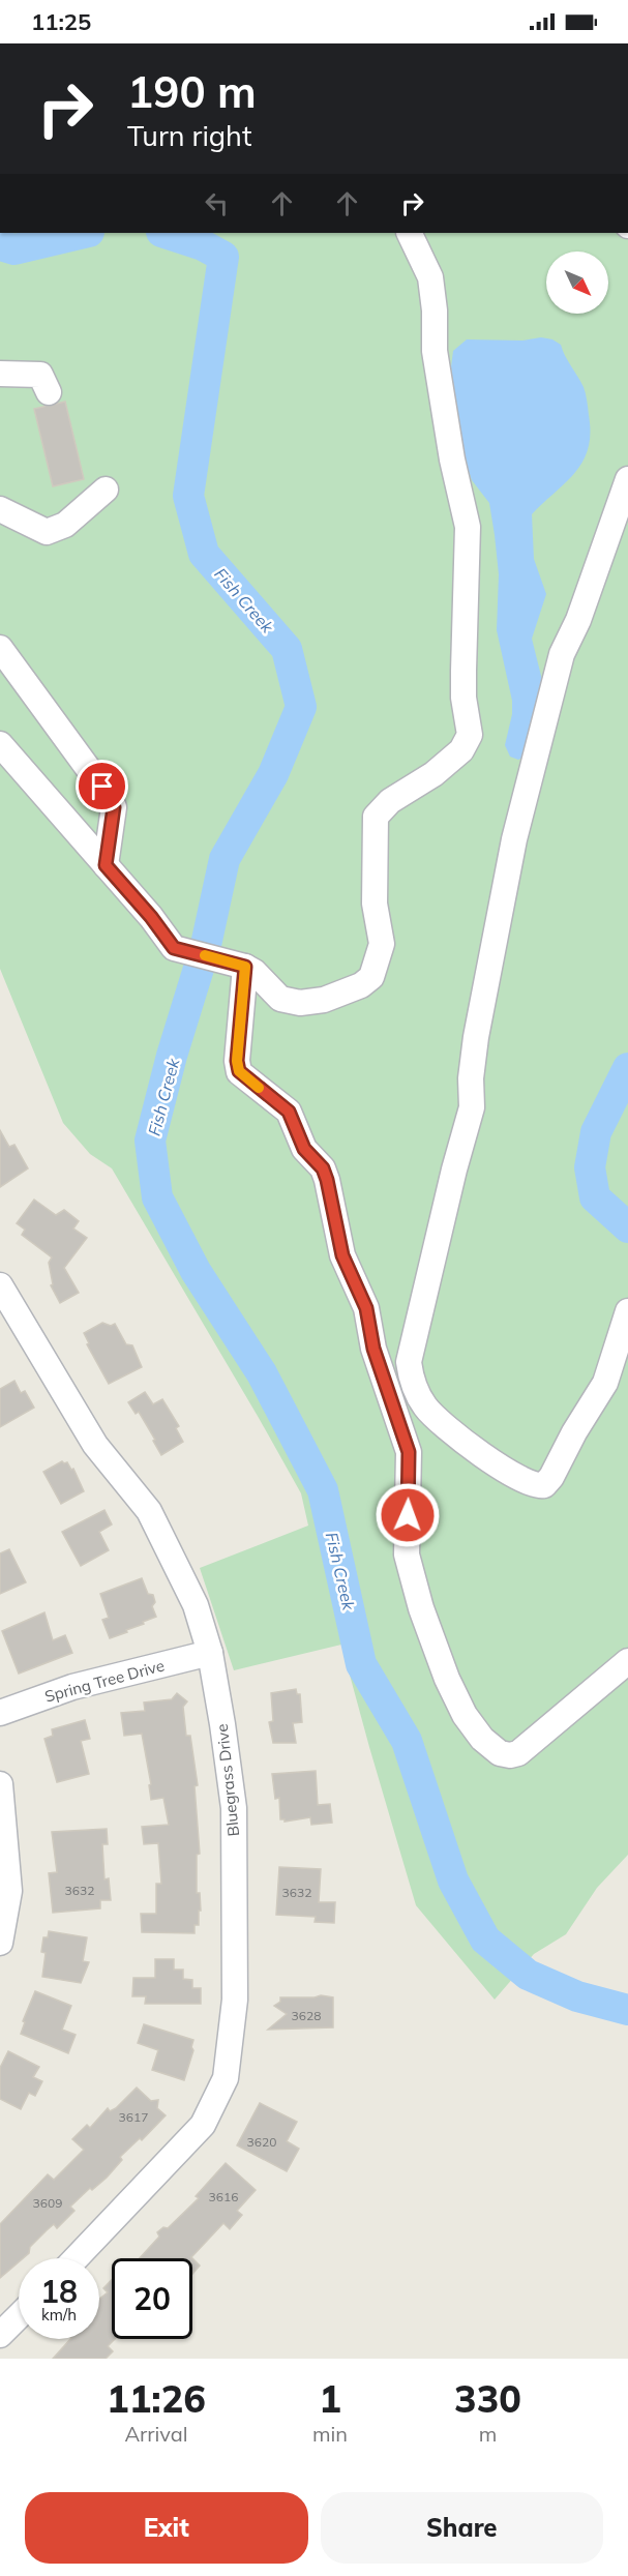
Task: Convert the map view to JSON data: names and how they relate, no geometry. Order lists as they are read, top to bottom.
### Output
{
  "streets": {
    "street": ["Spring Tree Drive", "Bluegrass Drive"]
  },
  "crossings": [
    ["Spring Tree Drive", "Bluegrass Drive"]
  ],
  "water": ["Fish Creek"],
  "house_numbers": [
    "3632",
    "3632",
    "3628",
    "3617",
    "3620",
    "3616",
    "3609"
  ],
  "north": "bottom right",
  "page": {
    "status": "11:25",
    "turn": ["190 m", "Turn right"],
    "speed": "18 km/h",
    "limit": "20",
    "eta": [
      "11:26",
      "Arrival",
      "1",
      "min",
      "330",
      "m"
    ],
    "buttons": ["Exit", "Share"]
  }
}
